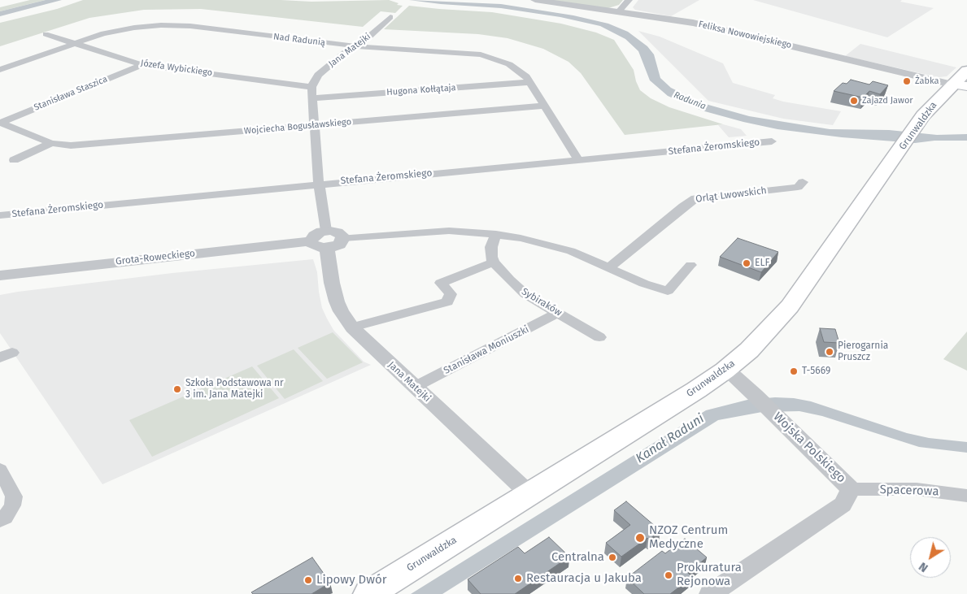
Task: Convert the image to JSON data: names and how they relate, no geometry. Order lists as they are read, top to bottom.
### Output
{
  "streets": {
    "main road": ["Grunwaldzka"],
    "street": [
      "Feliksa Nowowiejskiego",
      "Nad Radunią",
      "Jana Matejki",
      "Józefa Wybickiego",
      "Hugona Kołłątaja",
      "Stanisława Staszica",
      "Wojciecha Bogusławskiego",
      "Stefana Żeromskiego",
      "Orląt Lwowskich",
      "Grota-Roweckiego",
      "Sybiraków",
      "Stanisława Moniuszki",
      "Wojska Polskiego",
      "Spacerowa"
    ]
  },
  "crossings": [
    ["Feliksa Nowowiejskiego", "Grunwaldzka"],
    ["Nad Radunią", "Jana Matejki"],
    ["Nad Radunią", "Józefa Wybickiego"],
    ["Nad Radunią", "Hugona Kołłątaja"],
    ["Nad Radunią", "Wojciecha Bogusławskiego"],
    ["Nad Radunią", "Stefana Żeromskiego"],
    ["Jana Matejki", "Józefa Wybickiego"],
    ["Jana Matejki", "Hugona Kołłątaja"],
    ["Jana Matejki", "Grunwaldzka"],
    ["Jana Matejki", "Wojciecha Bogusławskiego"],
    ["Jana Matejki", "Stefana Żeromskiego"],
    ["Jana Matejki", "Grota-Roweckiego"],
    ["Jana Matejki", "Stanisława Moniuszki"],
    ["Józefa Wybickiego", "Stanisława Staszica"],
    ["Stanisława Staszica", "Wojciecha Bogusławskiego"],
    ["Grunwaldzka", "Wojska Polskiego"],
    ["Sybiraków", "Stanisława Moniuszki"],
    ["Wojska Polskiego", "Spacerowa"]
  ],
  "water": ["Radunia", "Kanał Raduni"],
  "places": [
    "Żabka",
    "Zajazd Jawor",
    "ELF",
    "Pierogarnia Pruszcz",
    "T-5669",
    "Szkoła Podstawowa nr 3 im. Jana Matejki",
    "NZOZ Centrum Medyczne",
    "Centralna",
    "Prokuratura Rejonowa",
    "Restauracja u Jakuba",
    "Lipowy Dwór"
  ],
  "north": "bottom left"
}
